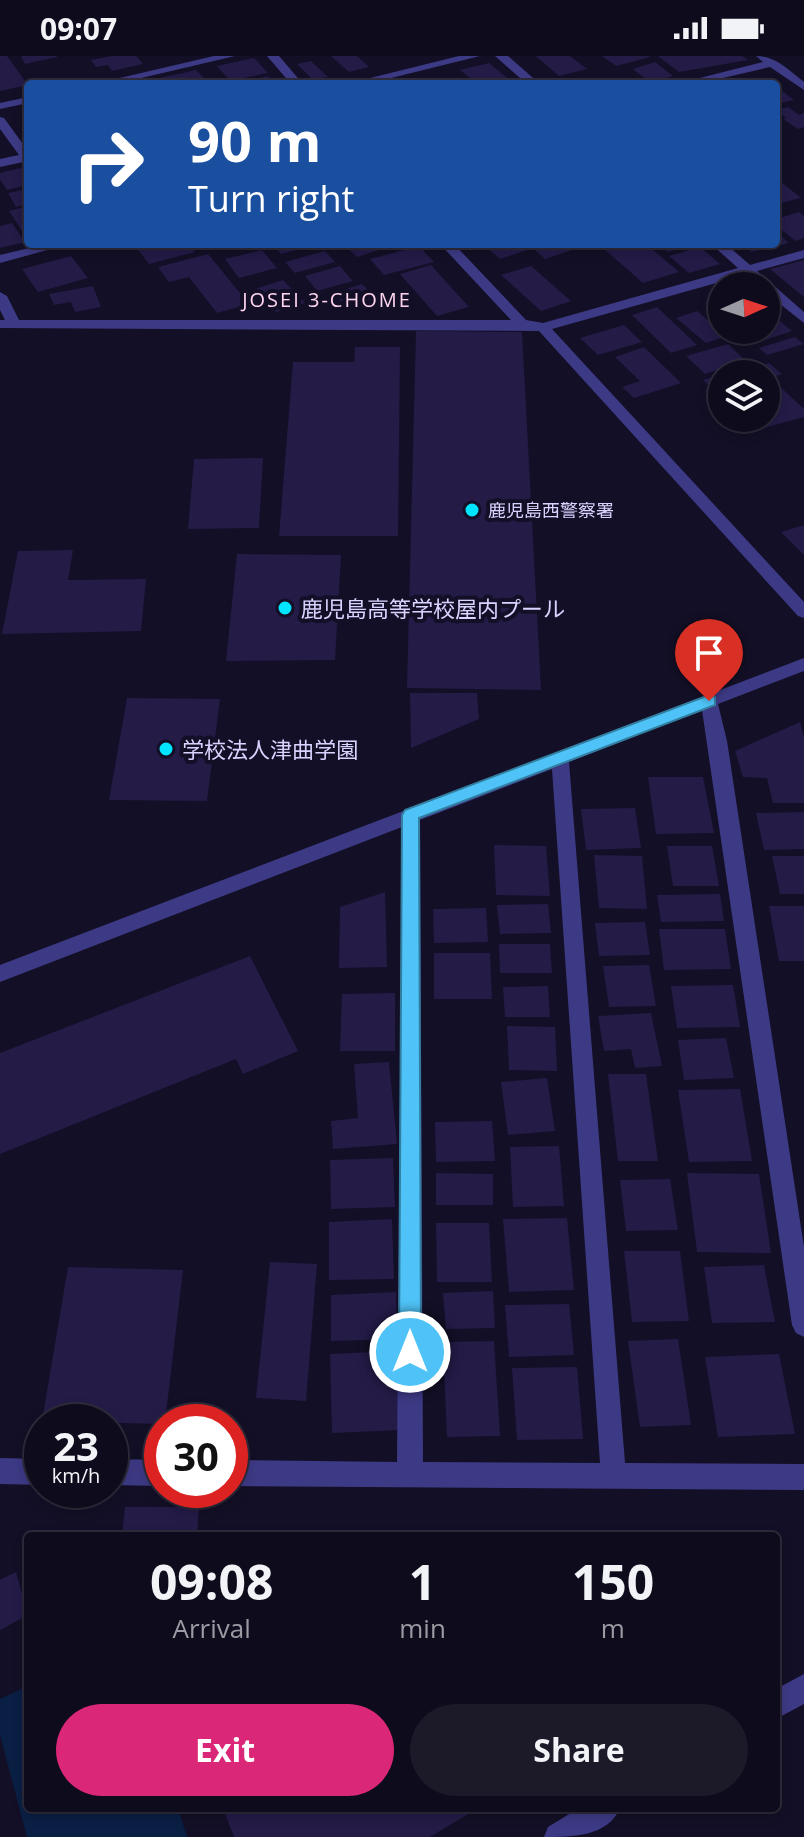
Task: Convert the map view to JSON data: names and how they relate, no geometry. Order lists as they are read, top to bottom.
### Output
{
  "districts": ["JOSEI 3-CHOME"],
  "places": ["鹿児島西警察署", "鹿児島高等学校屋内プール", "学校法人津曲学園"],
  "north": "right",
  "page": {
    "status": "09:07",
    "turn": ["90 m", "Turn right"],
    "speed": "23 km/h",
    "limit": "30",
    "eta": [
      "09:08",
      "Arrival",
      "1",
      "min",
      "150",
      "m"
    ],
    "buttons": ["Exit", "Share"]
  }
}
